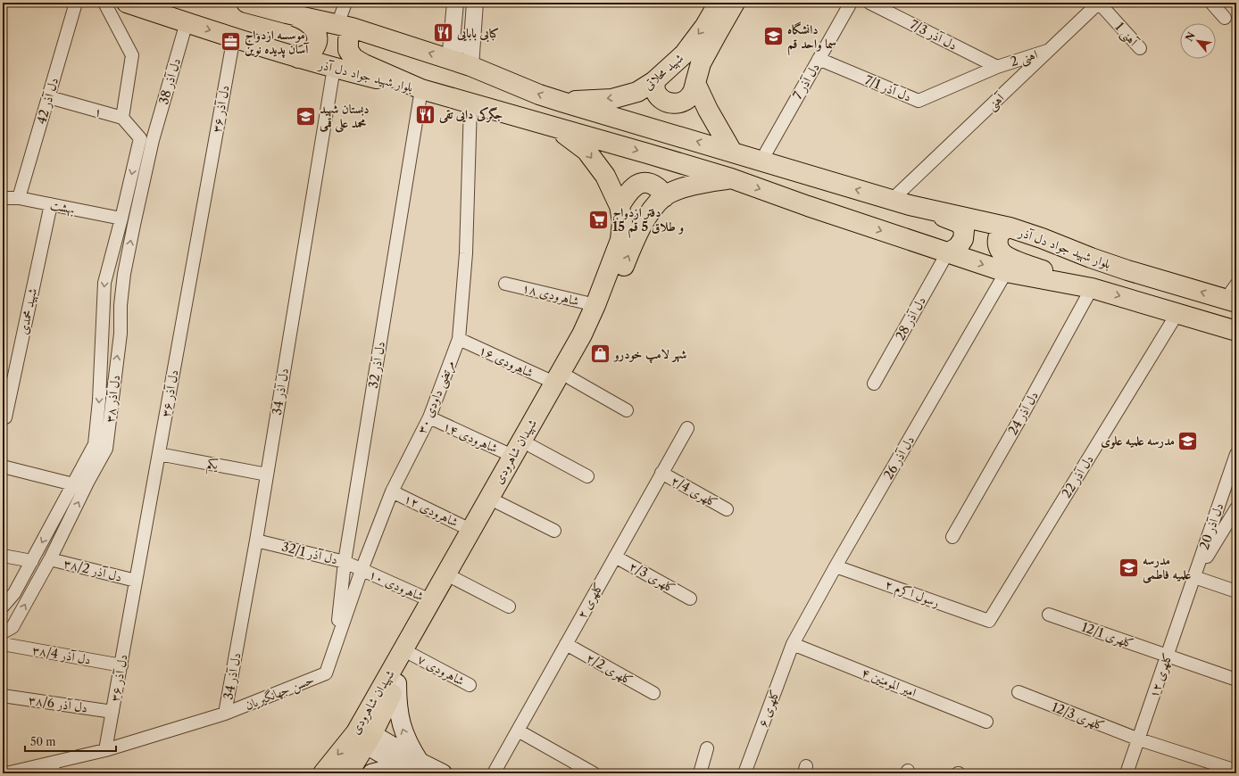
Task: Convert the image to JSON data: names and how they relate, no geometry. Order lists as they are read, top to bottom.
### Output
{
  "streets": {
    "main road": ["شهید محلاتی", "بلوار شهید جواد دل آذر", "شهیدان شاهرودی"],
    "street": [
      "آهنی 1",
      "دل آذر 7/3",
      "اهنی 2",
      "دل آذر 38",
      "دل آذر 7",
      "دل آذر 7/1",
      "دل آذر 42",
      "آهنی",
      "دل آذر ۳۶",
      "۱",
      "بهشت",
      "شاهرودی ۱۸",
      "شهید محمدی",
      "دل آذر 28",
      "شاهرودی ۱۶",
      "دل آذر 32",
      "دل آذر 34",
      "۳۰ مرتضی داودی",
      "دل آذر ۳۸",
      "دل آذر 24",
      "شاهرودی ۱۴",
      "دل آذر 26",
      "یکم",
      "دل آذر 22",
      "کلهری ۲/4",
      "شاهرودی ۱۲",
      "دل آذر 20",
      "دل آذر 32/1",
      "دل آذر ۳۸/2",
      "کلهری ۲/3",
      "شاهرودی ۱۰",
      "رسول اکرم ۲",
      "کلهری ۲",
      "کلهری 12/1",
      "دل آذر ۳۸/4",
      "کلهری ۲/2",
      "۷ شاهرودی",
      "کلهری ۱۲",
      "امیر المومنین ۴",
      "حسن جهانگیریان",
      "دل آذر ۳۸/6",
      "کلهری ۶",
      "کلهری 12/3"
    ]
  },
  "crossings": [
    ["آهنی 1", "آهنی"],
    ["دل آذر 7/3", "اهنی 2"],
    ["دل آذر 7/3", "دل آذر 7/1"],
    ["اهنی 2", "دل آذر 7/1"],
    ["اهنی 2", "آهنی"],
    ["بلوار شهید جواد دل آذر", "دل آذر 38"],
    ["بلوار شهید جواد دل آذر", "آهنی"],
    ["بلوار شهید جواد دل آذر", "دل آذر ۳۶"],
    ["بلوار شهید جواد دل آذر", "دل آذر 32"],
    ["بلوار شهید جواد دل آذر", "دل آذر 34"],
    ["دل آذر 38", "دل آذر ۳۸"],
    ["دل آذر 7", "دل آذر 7/1"],
    ["دل آذر 42", "۱"],
    ["دل آذر 42", "بهشت"],
    ["دل آذر ۳۶", "یکم"],
    ["دل آذر ۳۶", "دل آذر ۳۸/2"],
    ["دل آذر ۳۶", "دل آذر ۳۸/4"],
    ["دل آذر ۳۶", "حسن جهانگیریان"],
    ["دل آذر ۳۶", "دل آذر ۳۸/6"],
    ["۱", "دل آذر ۳۸"],
    ["بهشت", "شهید محمدی"],
    ["بهشت", "دل آذر ۳۸"],
    ["شاهرودی ۱۸", "شهیدان شاهرودی"],
    ["شاهرودی ۱۶", "۳۰ مرتضی داودی"],
    ["شاهرودی ۱۶", "شهیدان شاهرودی"],
    ["دل آذر 32", "۳۰ مرتضی داودی"],
    ["دل آذر 32", "دل آذر 32/1"],
    ["دل آذر 34", "یکم"],
    ["دل آذر 34", "دل آذر 32/1"],
    ["دل آذر 34", "حسن جهانگیریان"],
    ["۳۰ مرتضی داودی", "شاهرودی ۱۴"],
    ["۳۰ مرتضی داودی", "شاهرودی ۱۲"],
    ["۳۰ مرتضی داودی", "دل آذر 32/1"],
    ["۳۰ مرتضی داودی", "شاهرودی ۱۰"],
    ["۳۰ مرتضی داودی", "حسن جهانگیریان"],
    ["دل آذر ۳۸", "دل آذر ۳۸/2"],
    ["شاهرودی ۱۴", "شهیدان شاهرودی"],
    ["شهیدان شاهرودی", "شاهرودی ۱۲"],
    ["شهیدان شاهرودی", "شاهرودی ۱۰"],
    ["شهیدان شاهرودی", "۷ شاهرودی"],
    ["دل آذر 26", "رسول اکرم ۲"],
    ["دل آذر 26", "امیر المومنین ۴"],
    ["دل آذر 26", "کلهری ۶"],
    ["دل آذر 22", "رسول اکرم ۲"],
    ["کلهری ۲/4", "کلهری ۲"],
    ["دل آذر 20", "کلهری ۱۲"],
    ["دل آذر 32/1", "شاهرودی ۱۰"],
    ["کلهری ۲/3", "کلهری ۲"],
    ["کلهری ۲", "کلهری ۲/2"],
    ["کلهری 12/1", "کلهری ۱۲"],
    ["کلهری ۱۲", "کلهری 12/3"],
    ["امیر المومنین ۴", "کلهری ۶"]
  ],
  "one_way": ["شهید محلاتی"],
  "places": {
    "restaurant": ["کبابی بابایی", "جگرکی دایی تقی"],
    "school or university": [
      "دانشگاه سما واحد قم",
      "دبستان شهید محمد علی قمی",
      "مدرسه علمیه علوی",
      "مدرسه علمیه فاطمی"
    ],
    "office": ["موسسه ازدواج آسان پدیده نوین"],
    "supermarket": ["دفتر ازدواج 15 و طلاق 5 قم"],
    "shop": ["شهر لامپ خودرو"]
  },
  "scale_bar": "50 m",
  "north": "top left"
}
